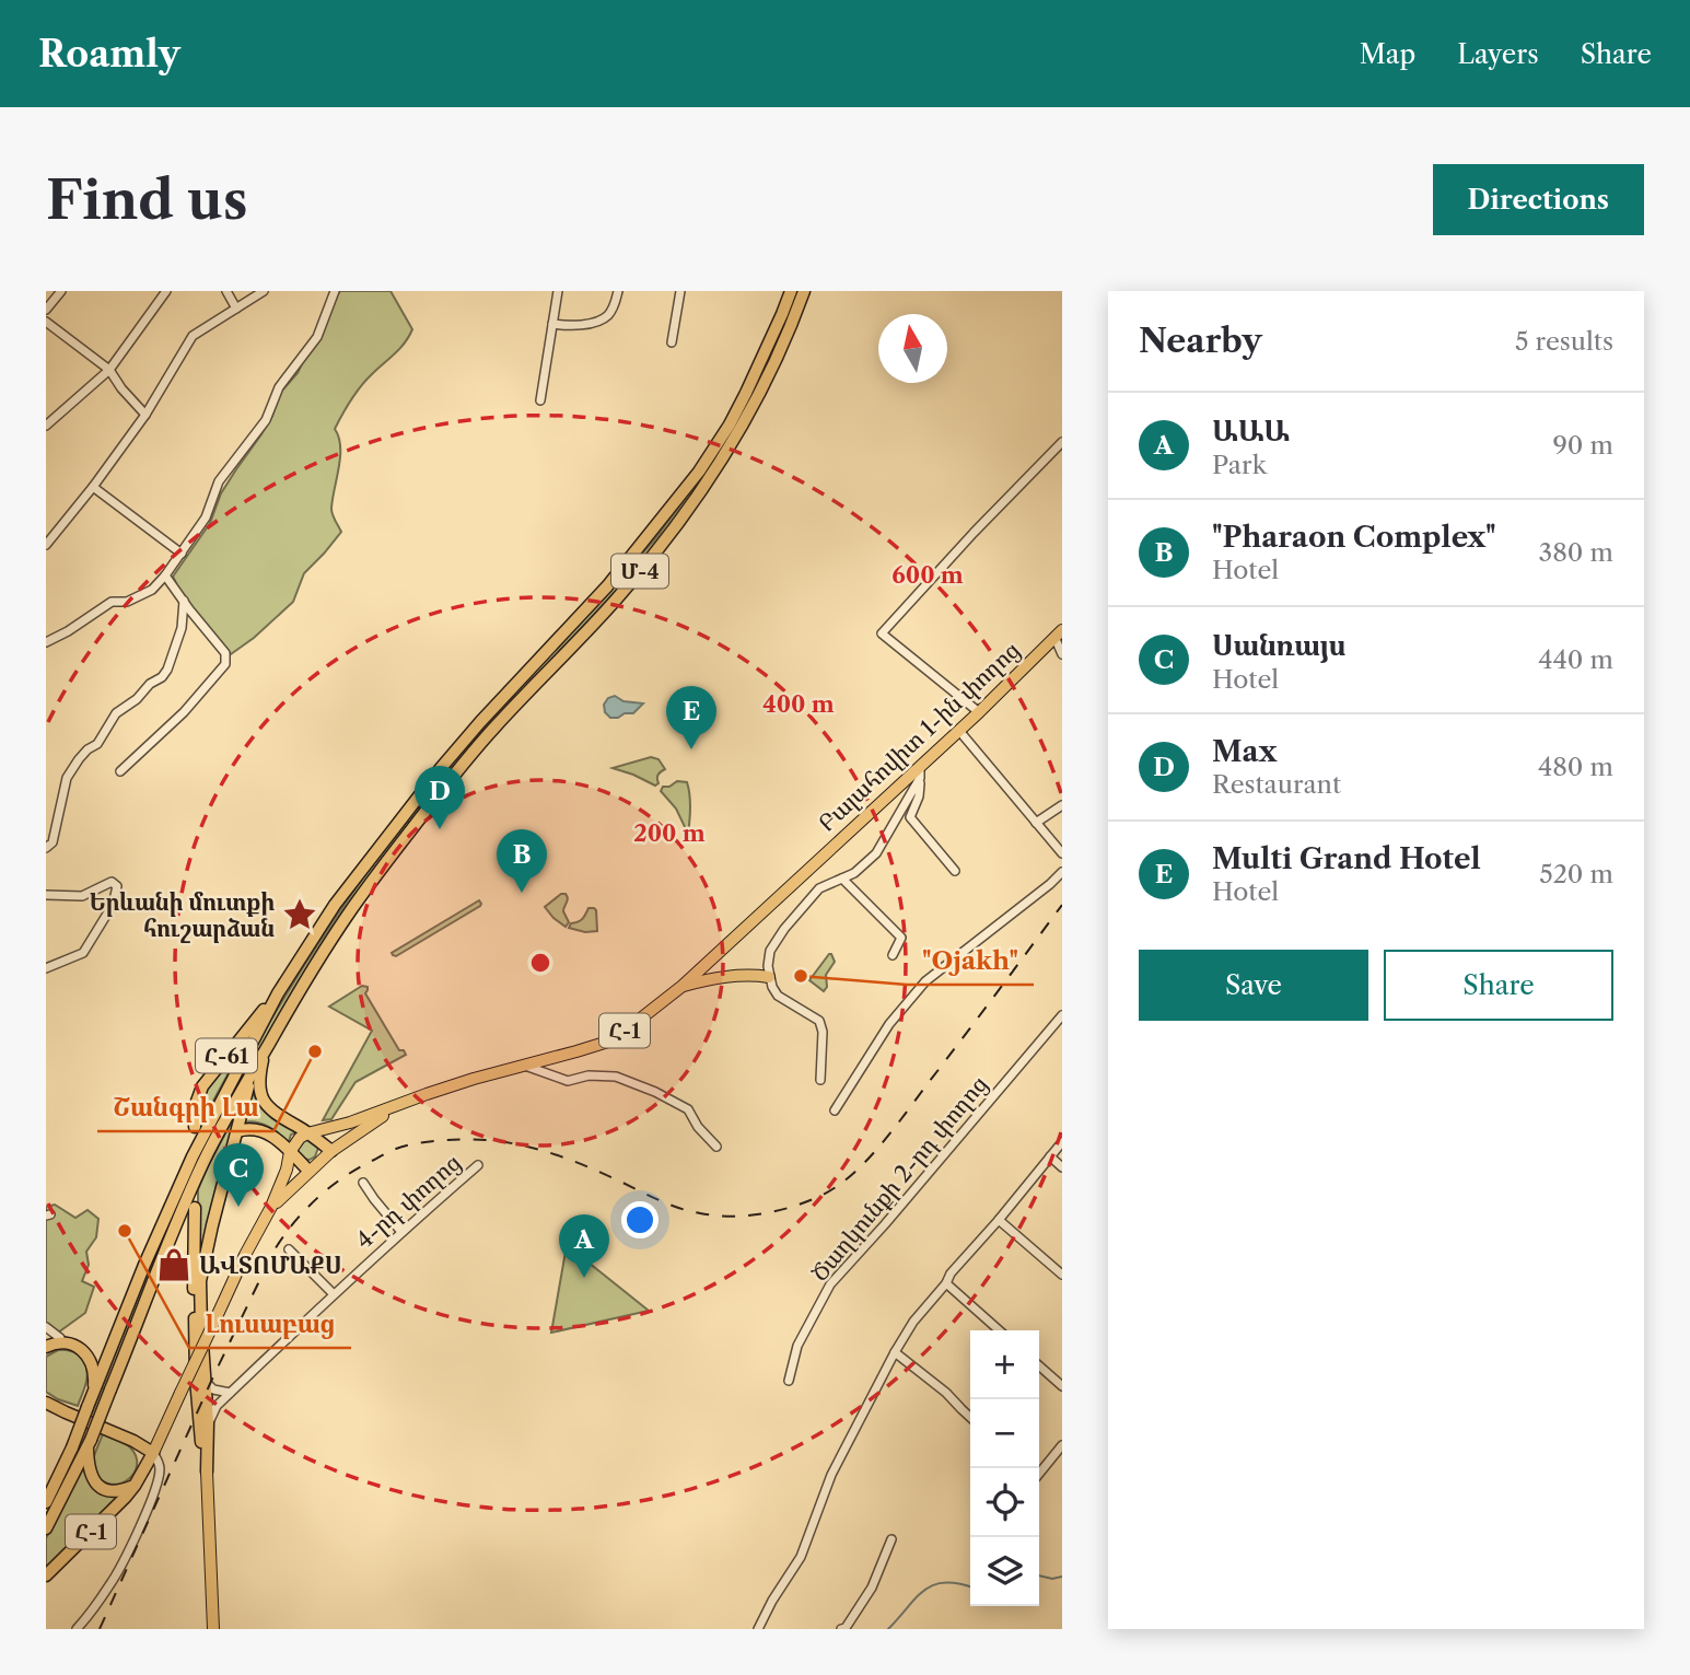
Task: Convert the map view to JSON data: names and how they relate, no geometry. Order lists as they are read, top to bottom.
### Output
{
  "streets": {
    "highway": ["Մ-4", "Հ-1", "Հ-61"],
    "main road": ["Բալահովիտ 1-ին փողոց"],
    "street": ["Ծաղկունքի 2-րդ փողոց", "4-րդ փողոց"]
  },
  "crossings": [
    ["Մ-4", "Հ-61"],
    ["Բալահովիտ 1-ին փողոց", "Հ-1"],
    ["Հ-61", "4-րդ փողոց"]
  ],
  "places": {
    "place": ["Երևանի մուտքի հուշարձան"],
    "other": ["\"Ojakh\"", "Շանգրի Լա", "Լուսաբաց"],
    "shop": ["ԱՎՏՈՄԱՔՍ"]
  },
  "north": "top",
  "page": {
    "header": "Roamly",
    "nav": ["Map", "Layers", "Share"],
    "buttons": [
      "Directions",
      ["Save", "Share"]
    ],
    "title": "Find us",
    "heading": ["Nearby", "5 results"],
    "list": [
      {
        "mark": "A",
        "name": "ԱԱԱ",
        "note": "Park",
        "value": "90 m"
      },
      {
        "mark": "B",
        "name": "\"Pharaon Complex\"",
        "note": "Hotel",
        "value": "380 m"
      },
      {
        "mark": "C",
        "name": "Սանռայս",
        "note": "Hotel",
        "value": "440 m"
      },
      {
        "mark": "D",
        "name": "Max",
        "note": "Restaurant",
        "value": "480 m"
      },
      {
        "mark": "E",
        "name": "Multi Grand Hotel",
        "note": "Hotel",
        "value": "520 m"
      }
    ],
    "pins": [
      "E",
      "D",
      "B",
      "C",
      "A"
    ],
    "map_buttons": ["+", "−"]
  },
  "rings": ["600 m", "400 m", "200 m"]
}
